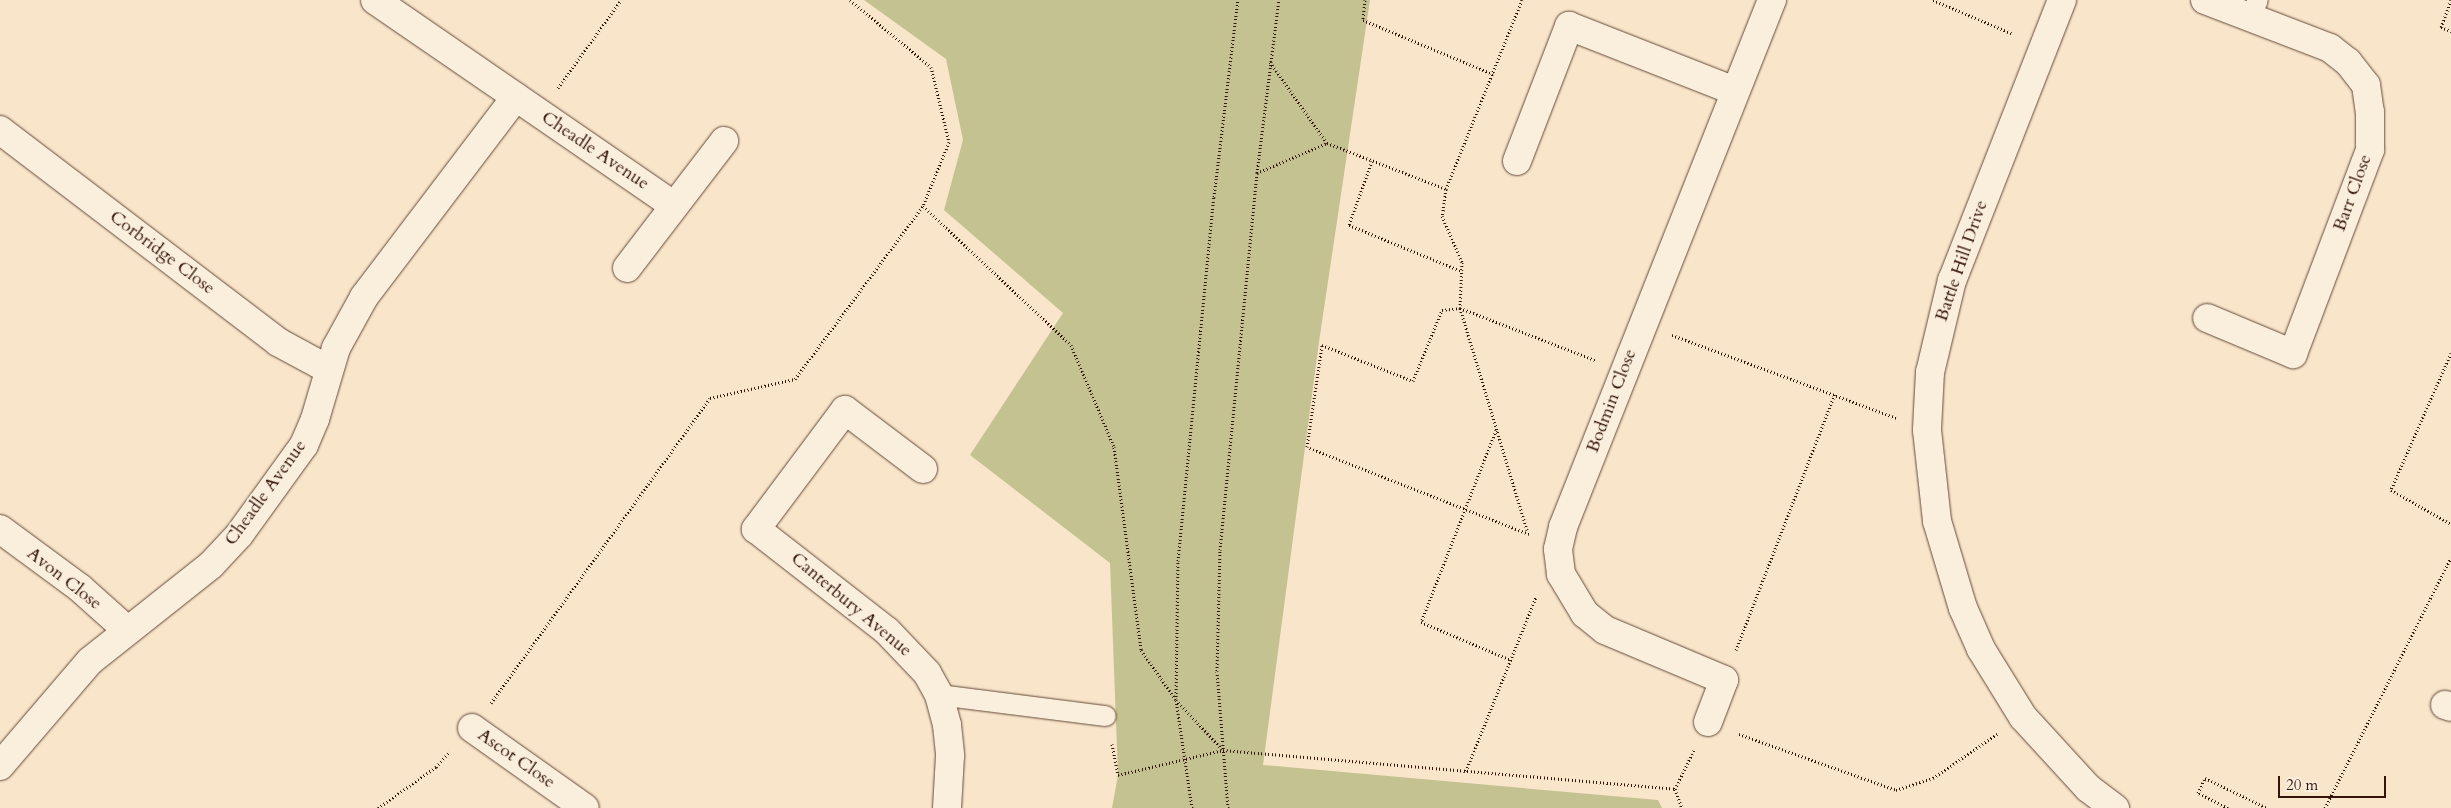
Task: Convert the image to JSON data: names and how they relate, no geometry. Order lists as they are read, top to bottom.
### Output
{
  "streets": {
    "street": [
      "Cheadle Avenue",
      "Barr Close",
      "Corbridge Close",
      "Battle Hill Drive",
      "Bodmin Close",
      "Avon Close",
      "Canterbury Avenue",
      "Ascot Close"
    ]
  },
  "crossings": [
    ["Cheadle Avenue", "Corbridge Close"],
    ["Cheadle Avenue", "Avon Close"]
  ],
  "scale_bar": "20 m"
}
